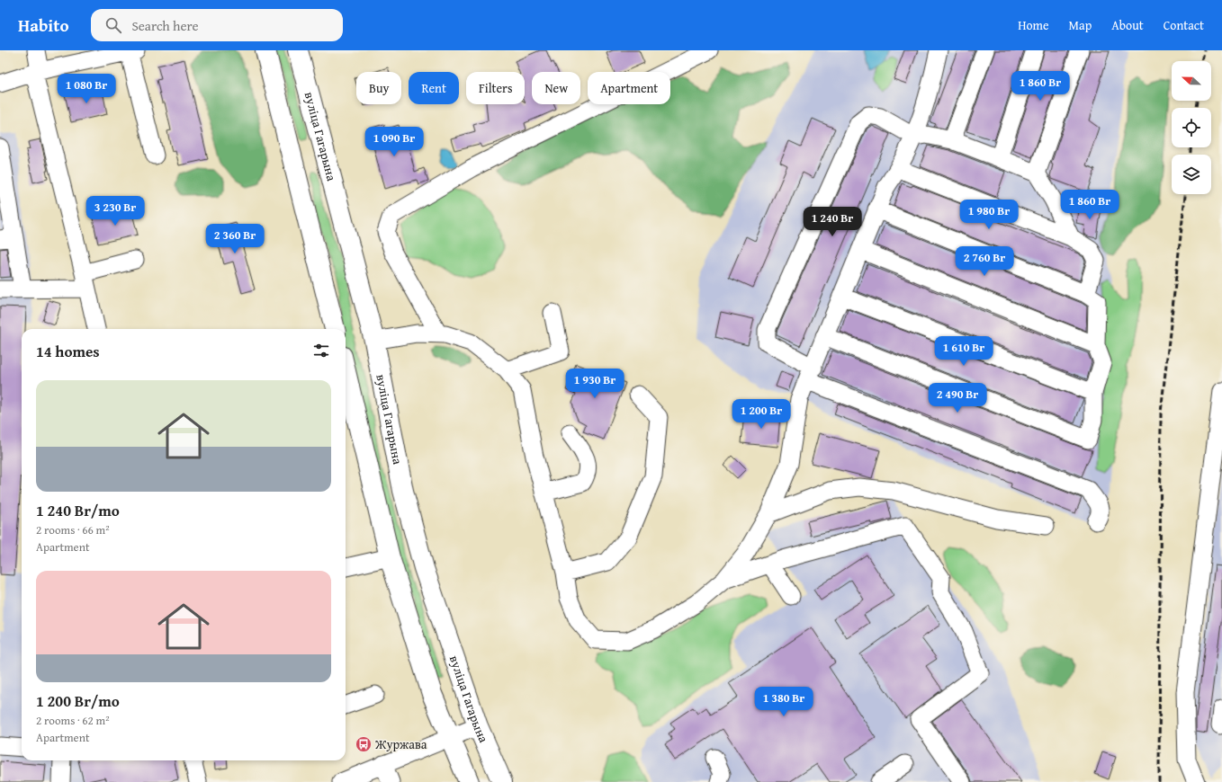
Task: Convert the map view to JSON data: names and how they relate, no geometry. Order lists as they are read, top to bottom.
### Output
{
  "streets": {
    "main road": ["вуліца Гагарына"]
  },
  "places": {
    "bus stop": ["Журжава"]
  },
  "north": "left",
  "page": {
    "header": "Habito",
    "search": "Search here",
    "nav": [
      "Home",
      "Map",
      "About",
      "Contact"
    ],
    "price": [
      "1 860 Br",
      "1 080 Br",
      "1 090 Br",
      "1 860 Br",
      "3 230 Br",
      "1 980 Br",
      "1 240 Br",
      "2 360 Br",
      "2 760 Br",
      "1 610 Br",
      "1 930 Br",
      "2 490 Br",
      "1 200 Br",
      "1 380 Br"
    ],
    "chip": [
      "Buy",
      "Rent",
      "Filters",
      "New",
      "Apartment"
    ],
    "heading": "14 homes",
    "list": [
      {
        "name": "1 240 Br/mo",
        "note": "2 rooms · 66 m² · Apartment"
      },
      {
        "name": "1 200 Br/mo",
        "note": "2 rooms · 62 m² · Apartment"
      }
    ]
  }
}
